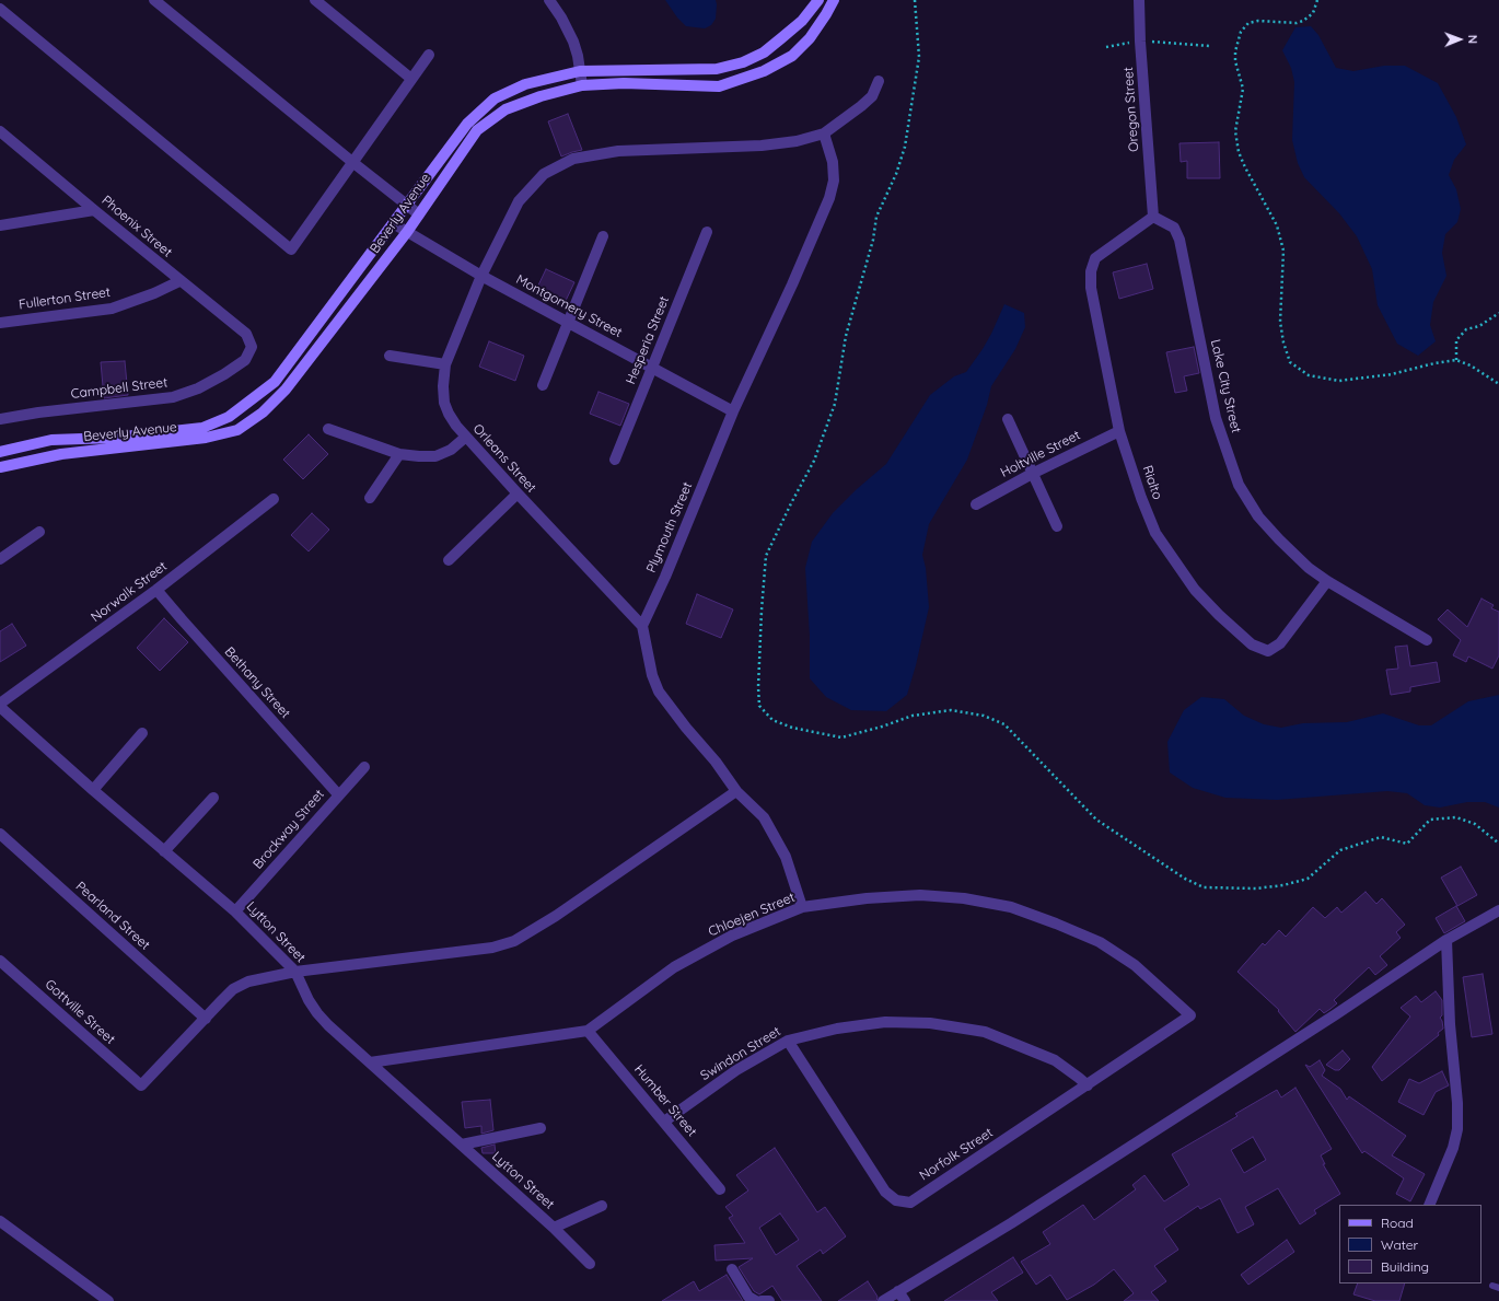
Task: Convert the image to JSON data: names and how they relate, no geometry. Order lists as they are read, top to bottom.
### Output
{
  "streets": {
    "street": [
      "Oregon Street",
      "Beverly Avenue",
      "Phoenix Street",
      "Fullerton Street",
      "Montgomery Street",
      "Hesperia Street",
      "Lake City Street",
      "Campbell Street",
      "Holtville Street",
      "Orleans Street",
      "Rialto",
      "Plymouth Street",
      "Norwalk Street",
      "Bethany Street",
      "Brockway Street",
      "Chloejen Street",
      "Pearland Street",
      "Lytton Street",
      "Gottville Street",
      "Swindon Street",
      "Humber Street",
      "Norfolk Street"
    ]
  },
  "crossings": [
    ["Oregon Street", "Lake City Street"],
    ["Oregon Street", "Rialto"],
    ["Beverly Avenue", "Montgomery Street"],
    ["Phoenix Street", "Fullerton Street"],
    ["Phoenix Street", "Campbell Street"],
    ["Montgomery Street", "Hesperia Street"],
    ["Montgomery Street", "Orleans Street"],
    ["Montgomery Street", "Plymouth Street"],
    ["Lake City Street", "Rialto"],
    ["Holtville Street", "Rialto"],
    ["Orleans Street", "Plymouth Street"],
    ["Norwalk Street", "Bethany Street"],
    ["Norwalk Street", "Lytton Street"],
    ["Bethany Street", "Brockway Street"],
    ["Brockway Street", "Lytton Street"],
    ["Chloejen Street", "Lytton Street"],
    ["Chloejen Street", "Humber Street"],
    ["Chloejen Street", "Norfolk Street"],
    ["Pearland Street", "Gottville Street"],
    ["Swindon Street", "Humber Street"],
    ["Swindon Street", "Norfolk Street"]
  ],
  "legend": ["Road", "Water", "Building"],
  "north": "right"
}
